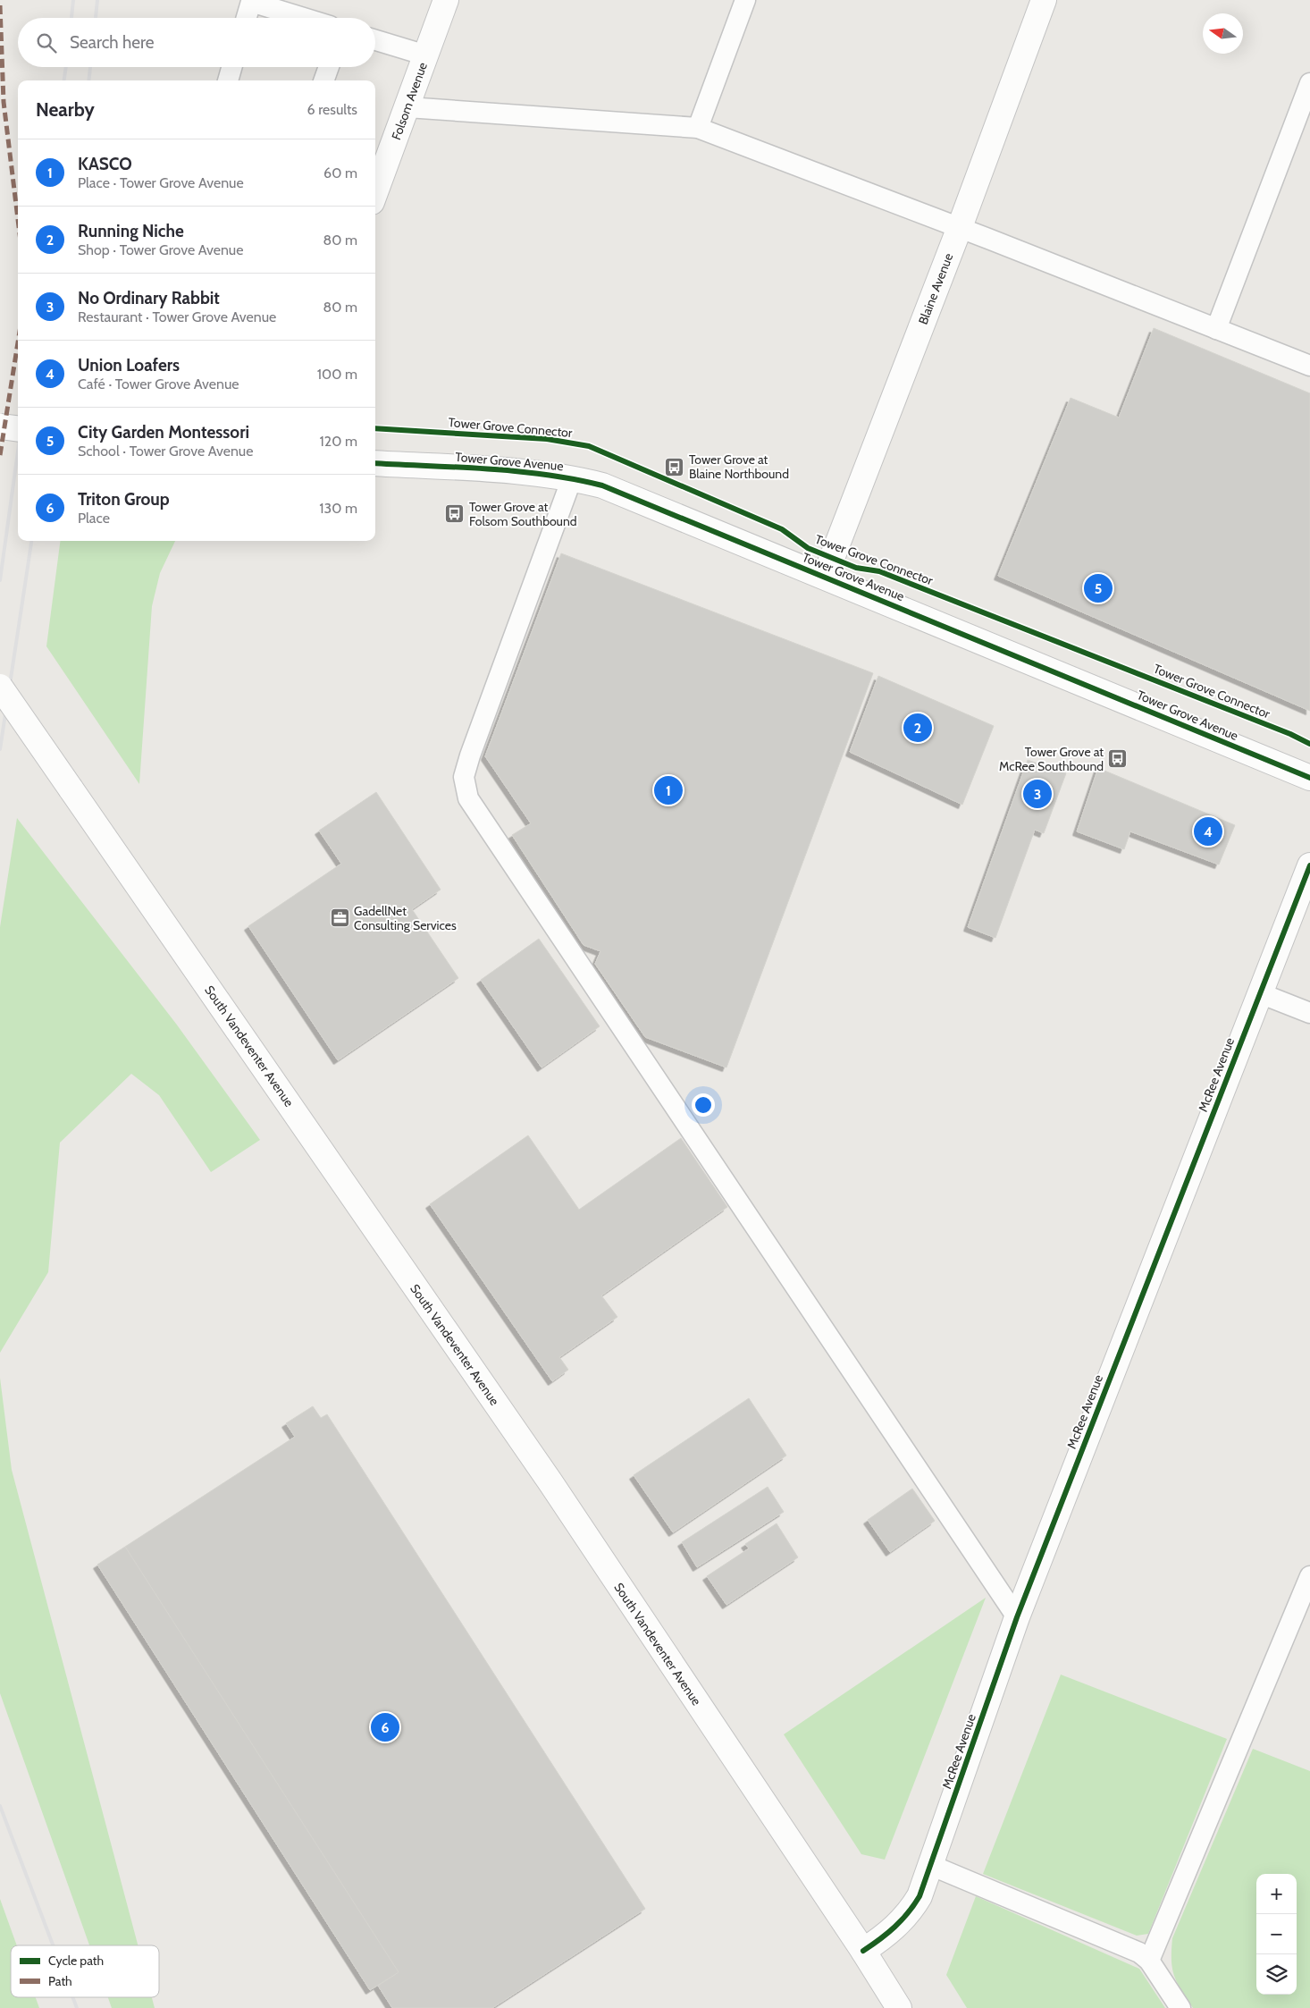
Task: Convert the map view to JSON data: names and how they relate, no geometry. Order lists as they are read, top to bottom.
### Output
{
  "streets": {
    "street": [
      "Folsom Avenue",
      "Blaine Avenue",
      "Tower Grove Avenue",
      "South Vandeventer Avenue",
      "McRee Avenue"
    ],
    "cycle path": ["Tower Grove Connector"]
  },
  "crossings": [
    ["Blaine Avenue", "Tower Grove Avenue"],
    ["South Vandeventer Avenue", "McRee Avenue"]
  ],
  "places": {
    "bus stop": ["Tower Grove at Blaine Northbound", "Tower Grove at Folsom Southbound", "Tower Grove at McRee Southbound"],
    "office": ["GadellNet Consulting Services"]
  },
  "legend": ["Cycle path", "Path"],
  "north": "left",
  "page": {
    "search": "Search here",
    "heading": ["Nearby", "6 results"],
    "list": [
      {
        "mark": "1",
        "name": "KASCO",
        "note": "Place · Tower Grove Avenue",
        "value": "60 m"
      },
      {
        "mark": "2",
        "name": "Running Niche",
        "note": "Shop · Tower Grove Avenue",
        "value": "80 m"
      },
      {
        "mark": "3",
        "name": "No Ordinary Rabbit",
        "note": "Restaurant · Tower Grove Avenue",
        "value": "80 m"
      },
      {
        "mark": "4",
        "name": "Union Loafers",
        "note": "Café · Tower Grove Avenue",
        "value": "100 m"
      },
      {
        "mark": "5",
        "name": "City Garden Montessori",
        "note": "School · Tower Grove Avenue",
        "value": "120 m"
      },
      {
        "mark": "6",
        "name": "Triton Group",
        "note": "Place",
        "value": "130 m"
      }
    ],
    "pins": [
      "5",
      "2",
      "1",
      "3",
      "4",
      "6"
    ],
    "map_buttons": ["+", "−"]
  }
}
